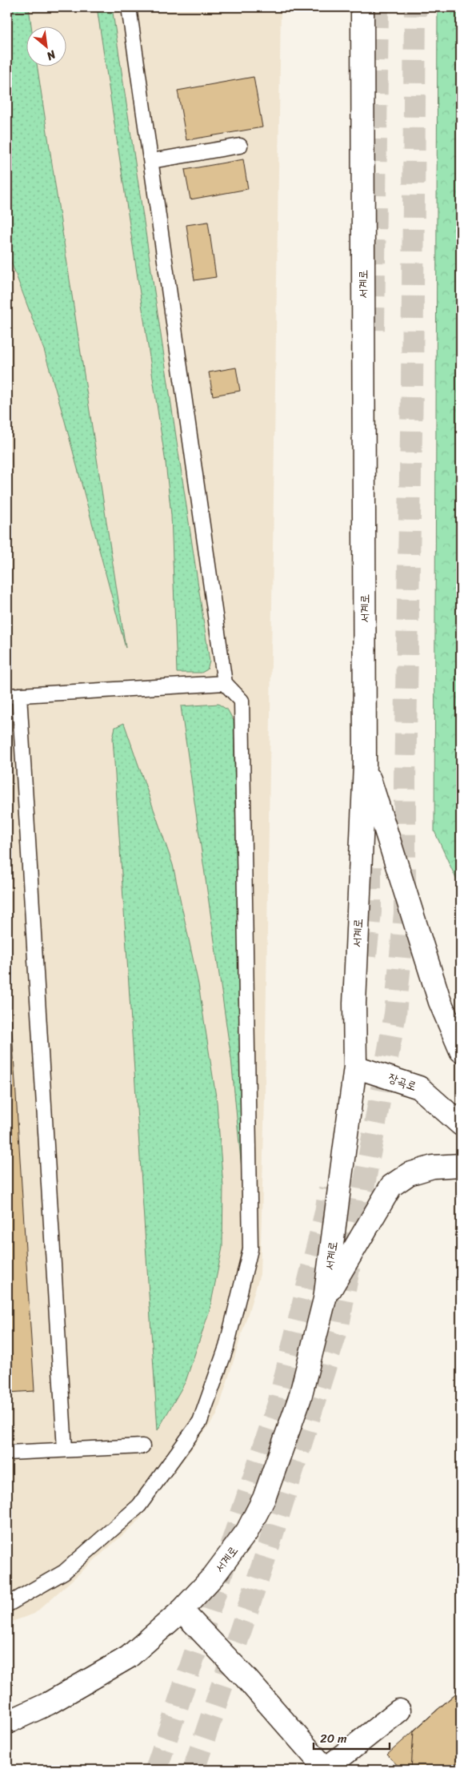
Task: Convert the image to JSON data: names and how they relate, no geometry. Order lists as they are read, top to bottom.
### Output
{
  "streets": {
    "main road": ["서계로", "장곡로"]
  },
  "crossings": [
    ["서계로", "장곡로"]
  ],
  "scale_bar": "20 m",
  "north": "bottom right"
}
